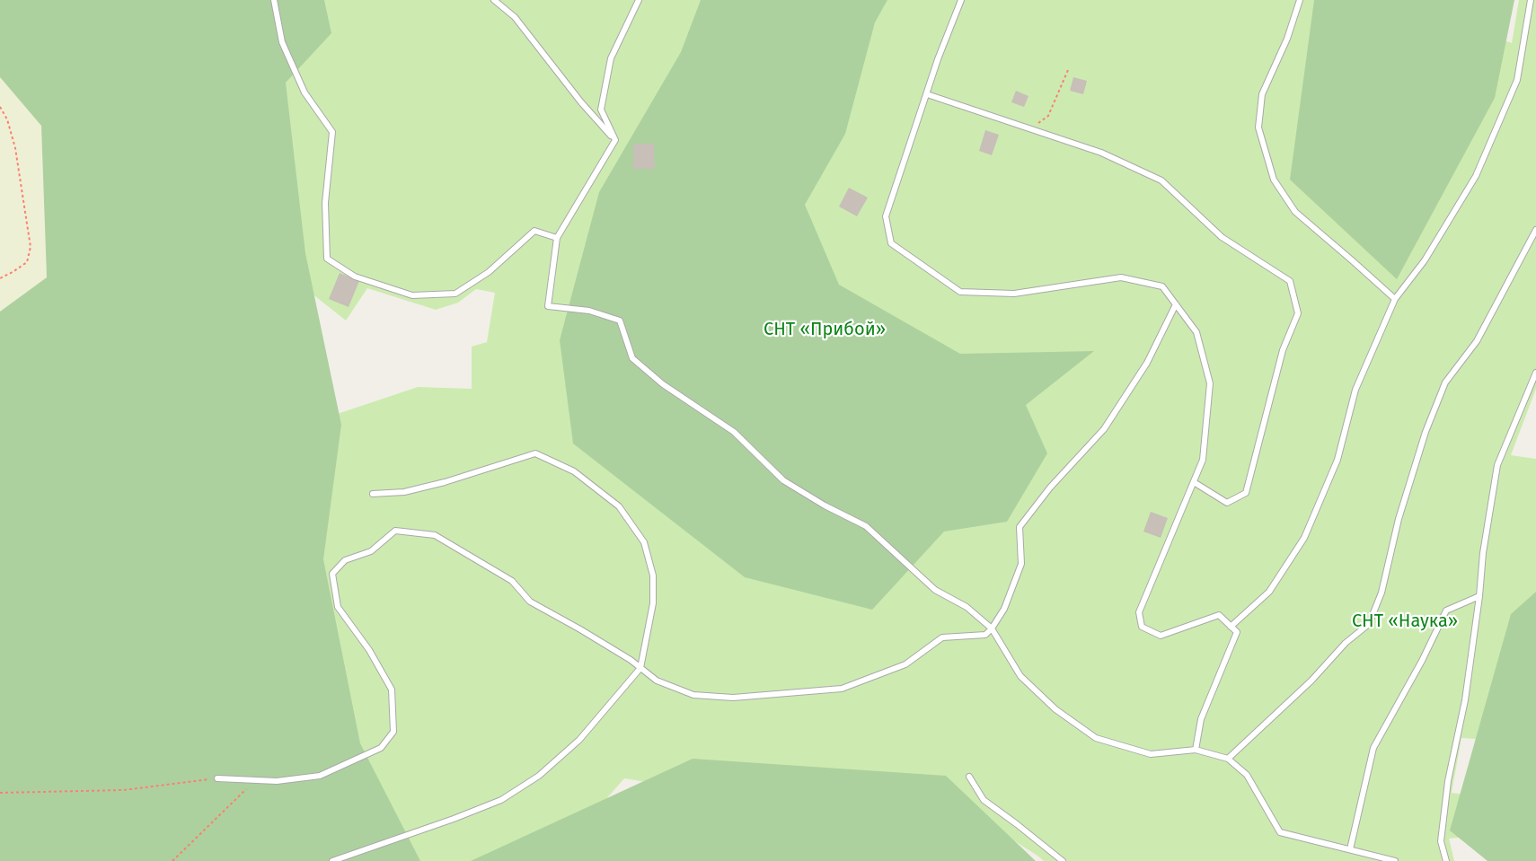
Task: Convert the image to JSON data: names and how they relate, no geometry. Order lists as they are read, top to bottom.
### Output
{
  "parks": ["СНТ «Прибой»", "СНТ «Наука»"]
}
